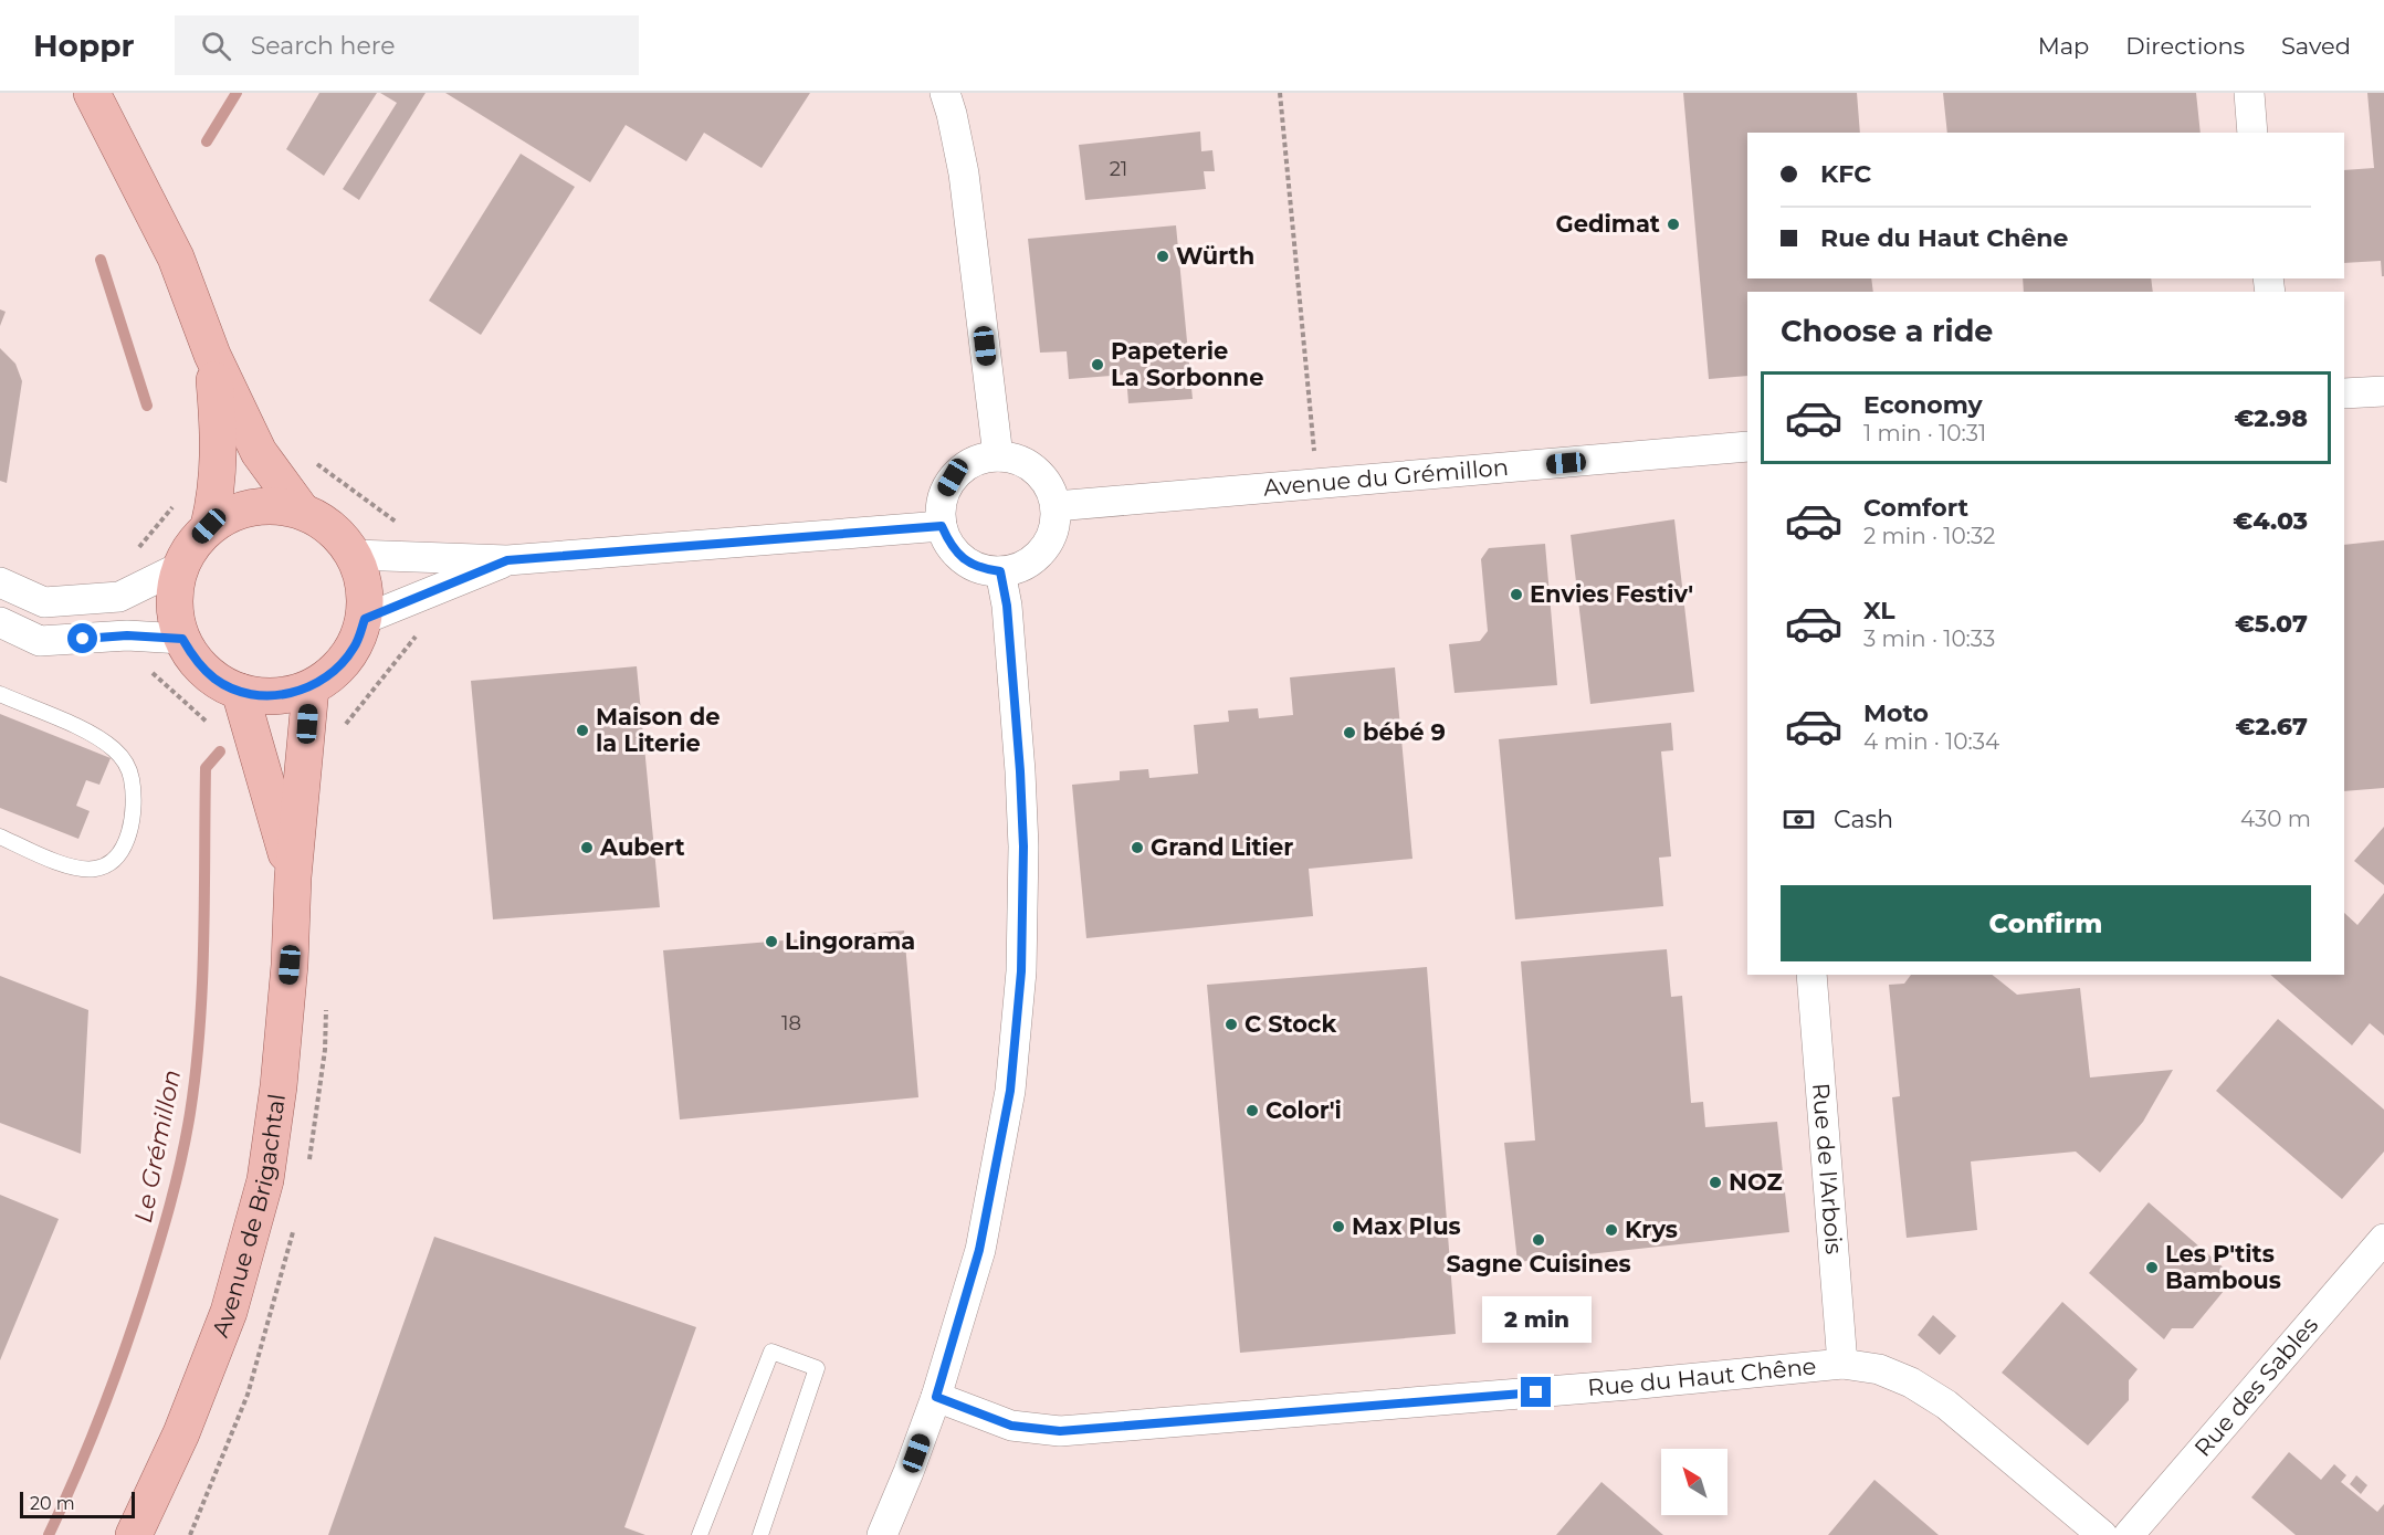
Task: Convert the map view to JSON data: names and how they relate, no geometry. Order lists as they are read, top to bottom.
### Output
{
  "streets": {
    "main road": ["Avenue de Brigachtal"],
    "street": [
      "Avenue du Grémillon",
      "Rue de l'Arbois",
      "Rue du Haut Chêne",
      "Rue des Sables"
    ]
  },
  "crossings": [
    ["Rue de l'Arbois", "Rue du Haut Chêne"]
  ],
  "water": ["Le Grémillon"],
  "places": [
    "Gedimat",
    "Würth",
    "Papeterie La Sorbonne",
    "Envies Festiv'",
    "Maison de la Literie",
    "bébé 9",
    "Aubert",
    "Grand Litier",
    "Lingorama",
    "C Stock",
    "Color'i",
    "NOZ",
    "Max Plus",
    "Krys",
    "Sagne Cuisines",
    "Les P'tits Bambous"
  ],
  "house_numbers": ["21", "18"],
  "scale_bar": "20 m",
  "north": "top left",
  "page": {
    "header": "Hoppr",
    "search": "Search here",
    "nav": ["Map", "Directions", "Saved"],
    "banner": ["KFC", "Rue du Haut Chêne"],
    "heading": "Choose a ride",
    "list": [
      {
        "name": "Economy",
        "note": "1 min · 10:31",
        "value": "€2.98"
      },
      {
        "name": "Comfort",
        "note": "2 min · 10:32",
        "value": "€4.03"
      },
      {
        "name": "XL",
        "note": "3 min · 10:33",
        "value": "€5.07"
      },
      {
        "name": "Moto",
        "note": "4 min · 10:34",
        "value": "€2.67"
      }
    ],
    "pay": ["Cash", "430 m"],
    "buttons": "Confirm",
    "bubble": "2 min",
    "scale": "20 m"
  }
}
